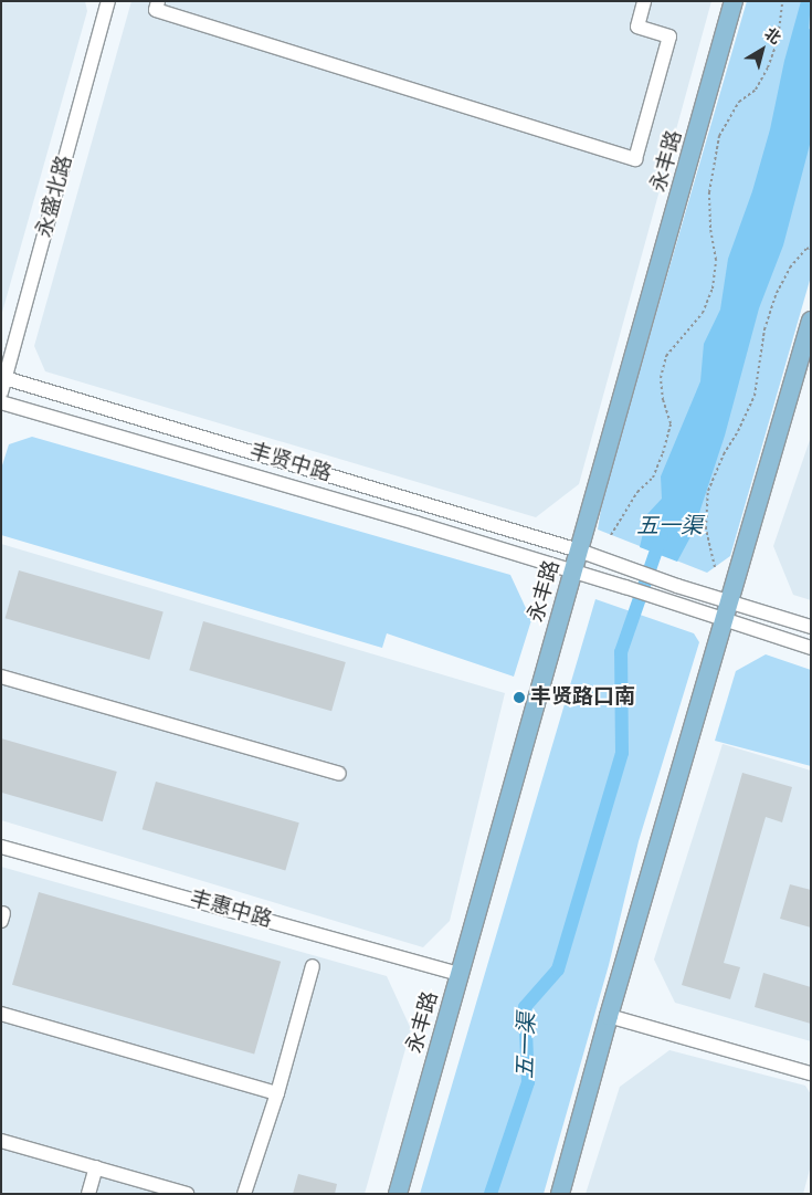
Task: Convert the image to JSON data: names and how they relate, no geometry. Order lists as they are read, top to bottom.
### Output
{
  "streets": {
    "main road": ["永丰路"],
    "street": ["永盛北路", "丰贤中路", "丰惠中路"]
  },
  "crossings": [
    ["永丰路", "丰贤中路"],
    ["永丰路", "丰惠中路"],
    ["永盛北路", "丰贤中路"]
  ],
  "water": ["五一渠"],
  "places": ["丰贤路口南"],
  "north": "top right"
}
